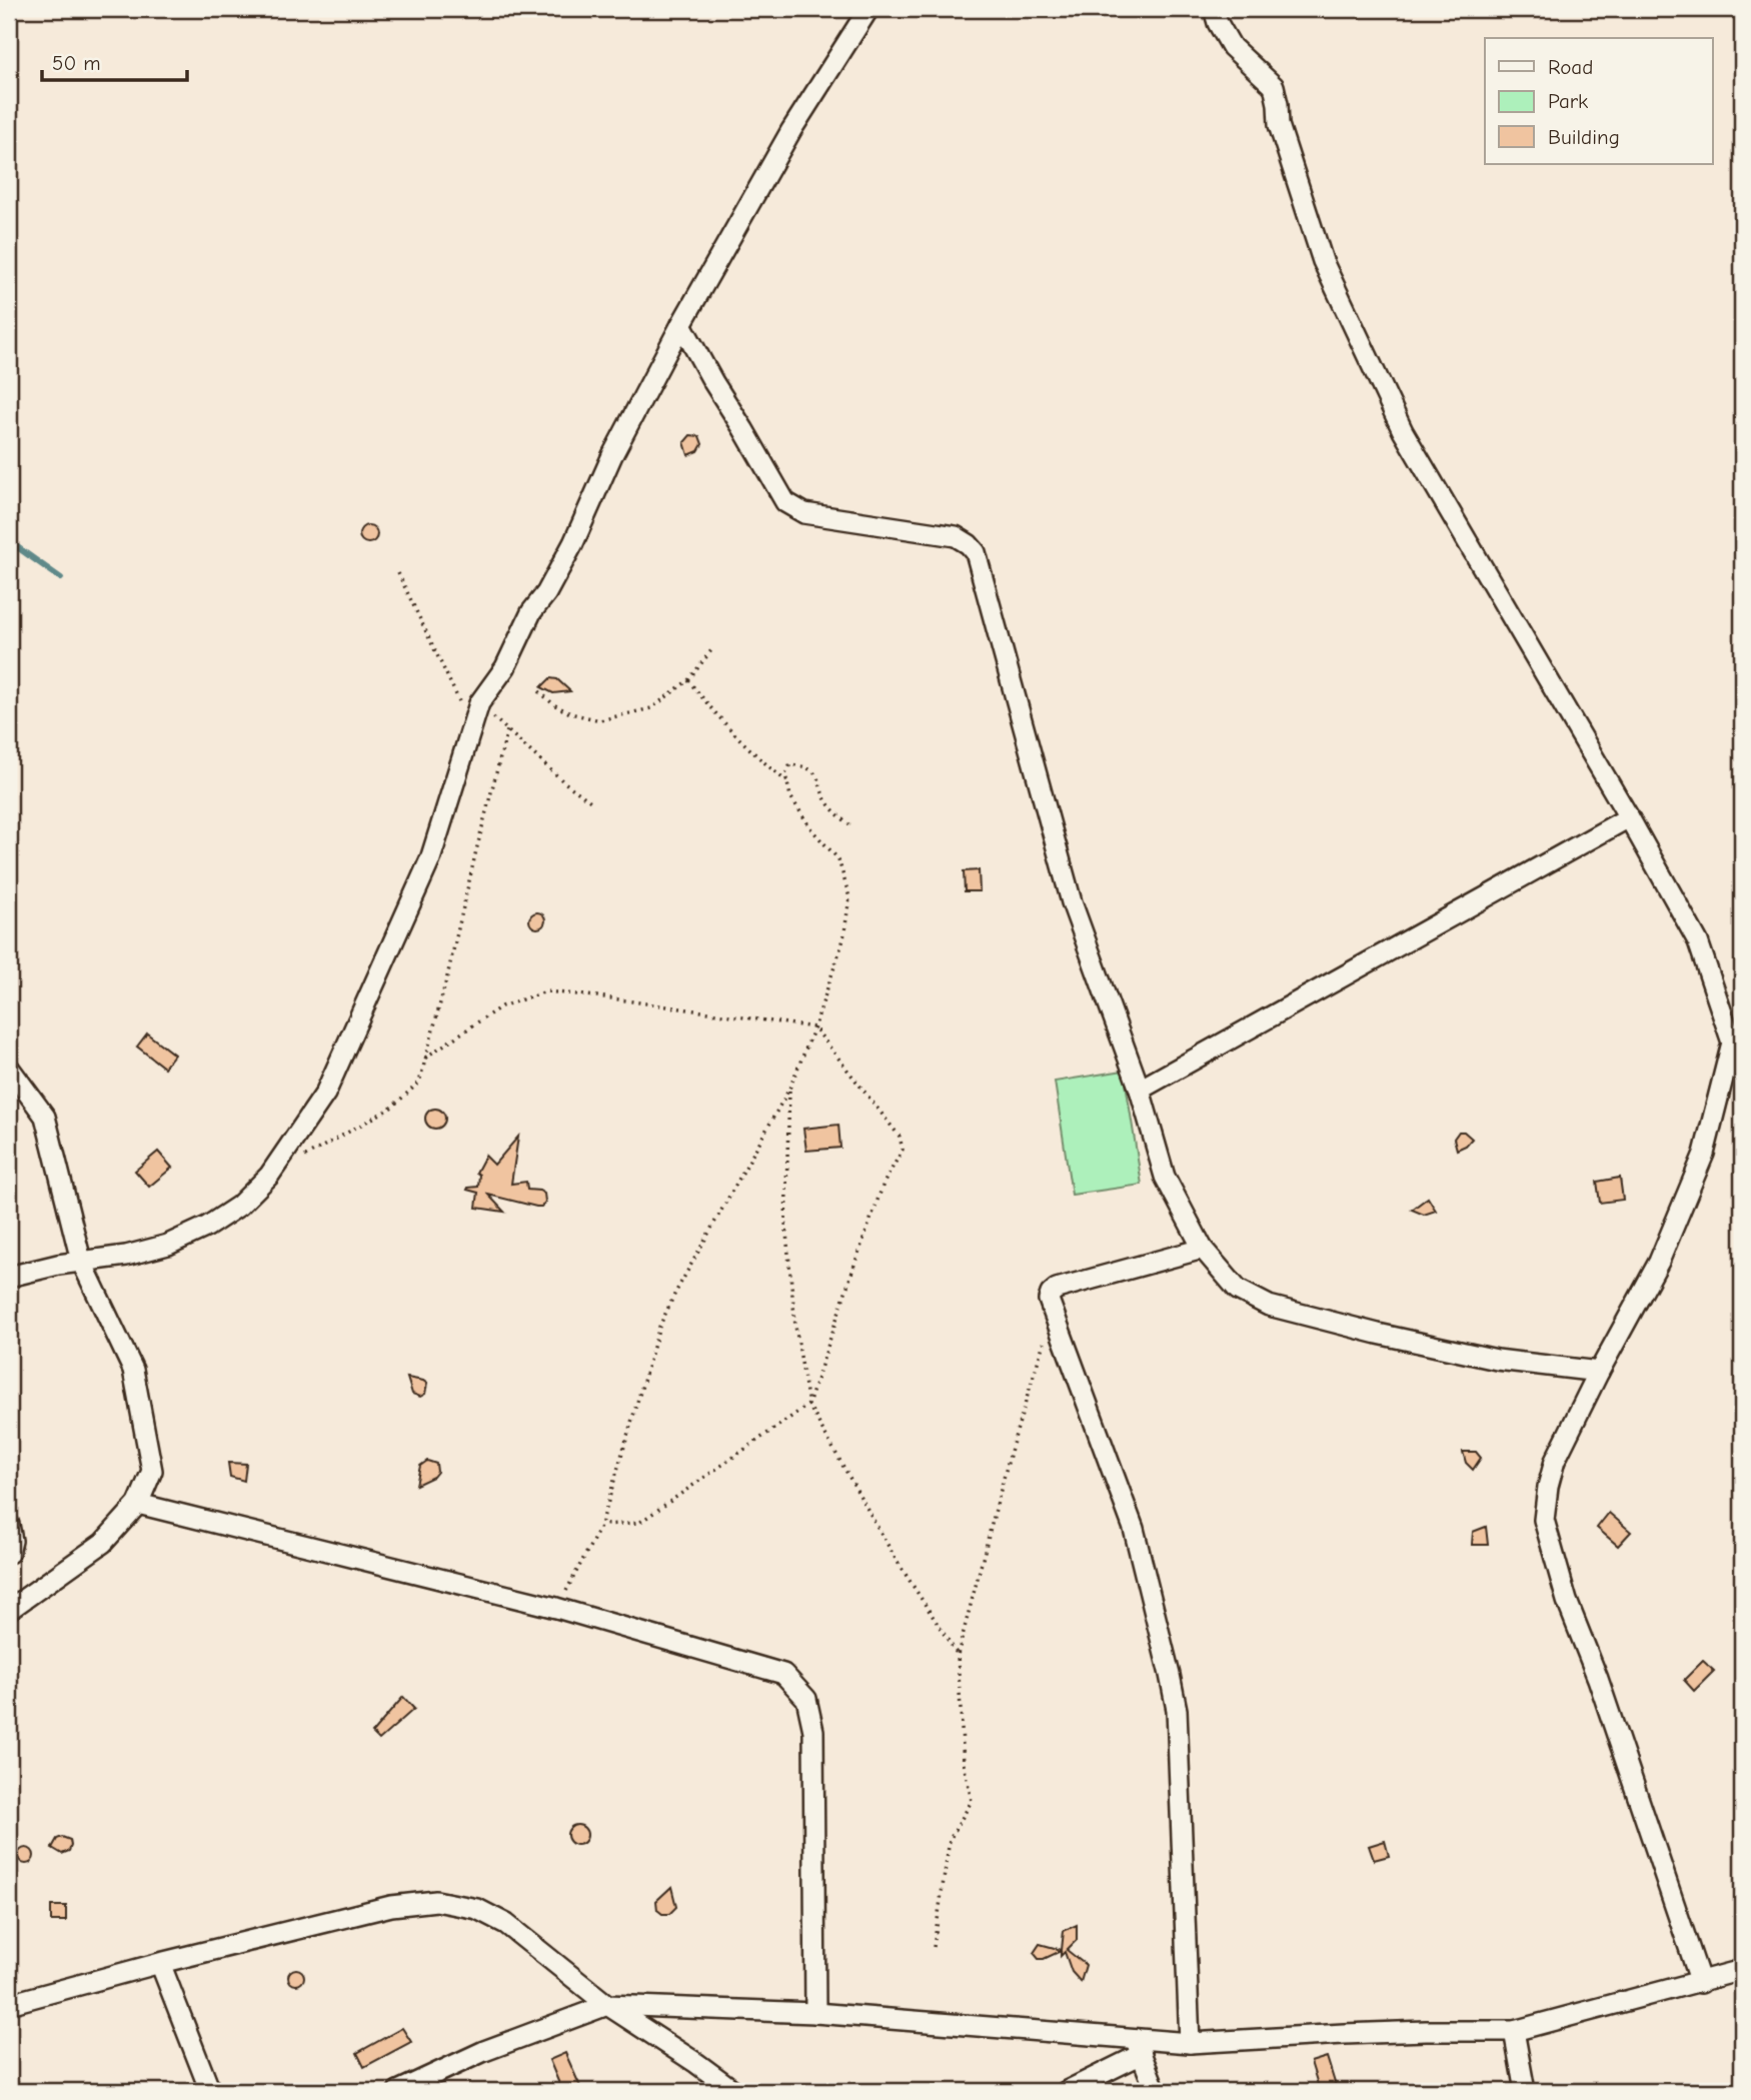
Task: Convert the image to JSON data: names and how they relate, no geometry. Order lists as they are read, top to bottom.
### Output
{
  "legend": ["Road", "Park", "Building"],
  "scale_bar": "50 m"
}
